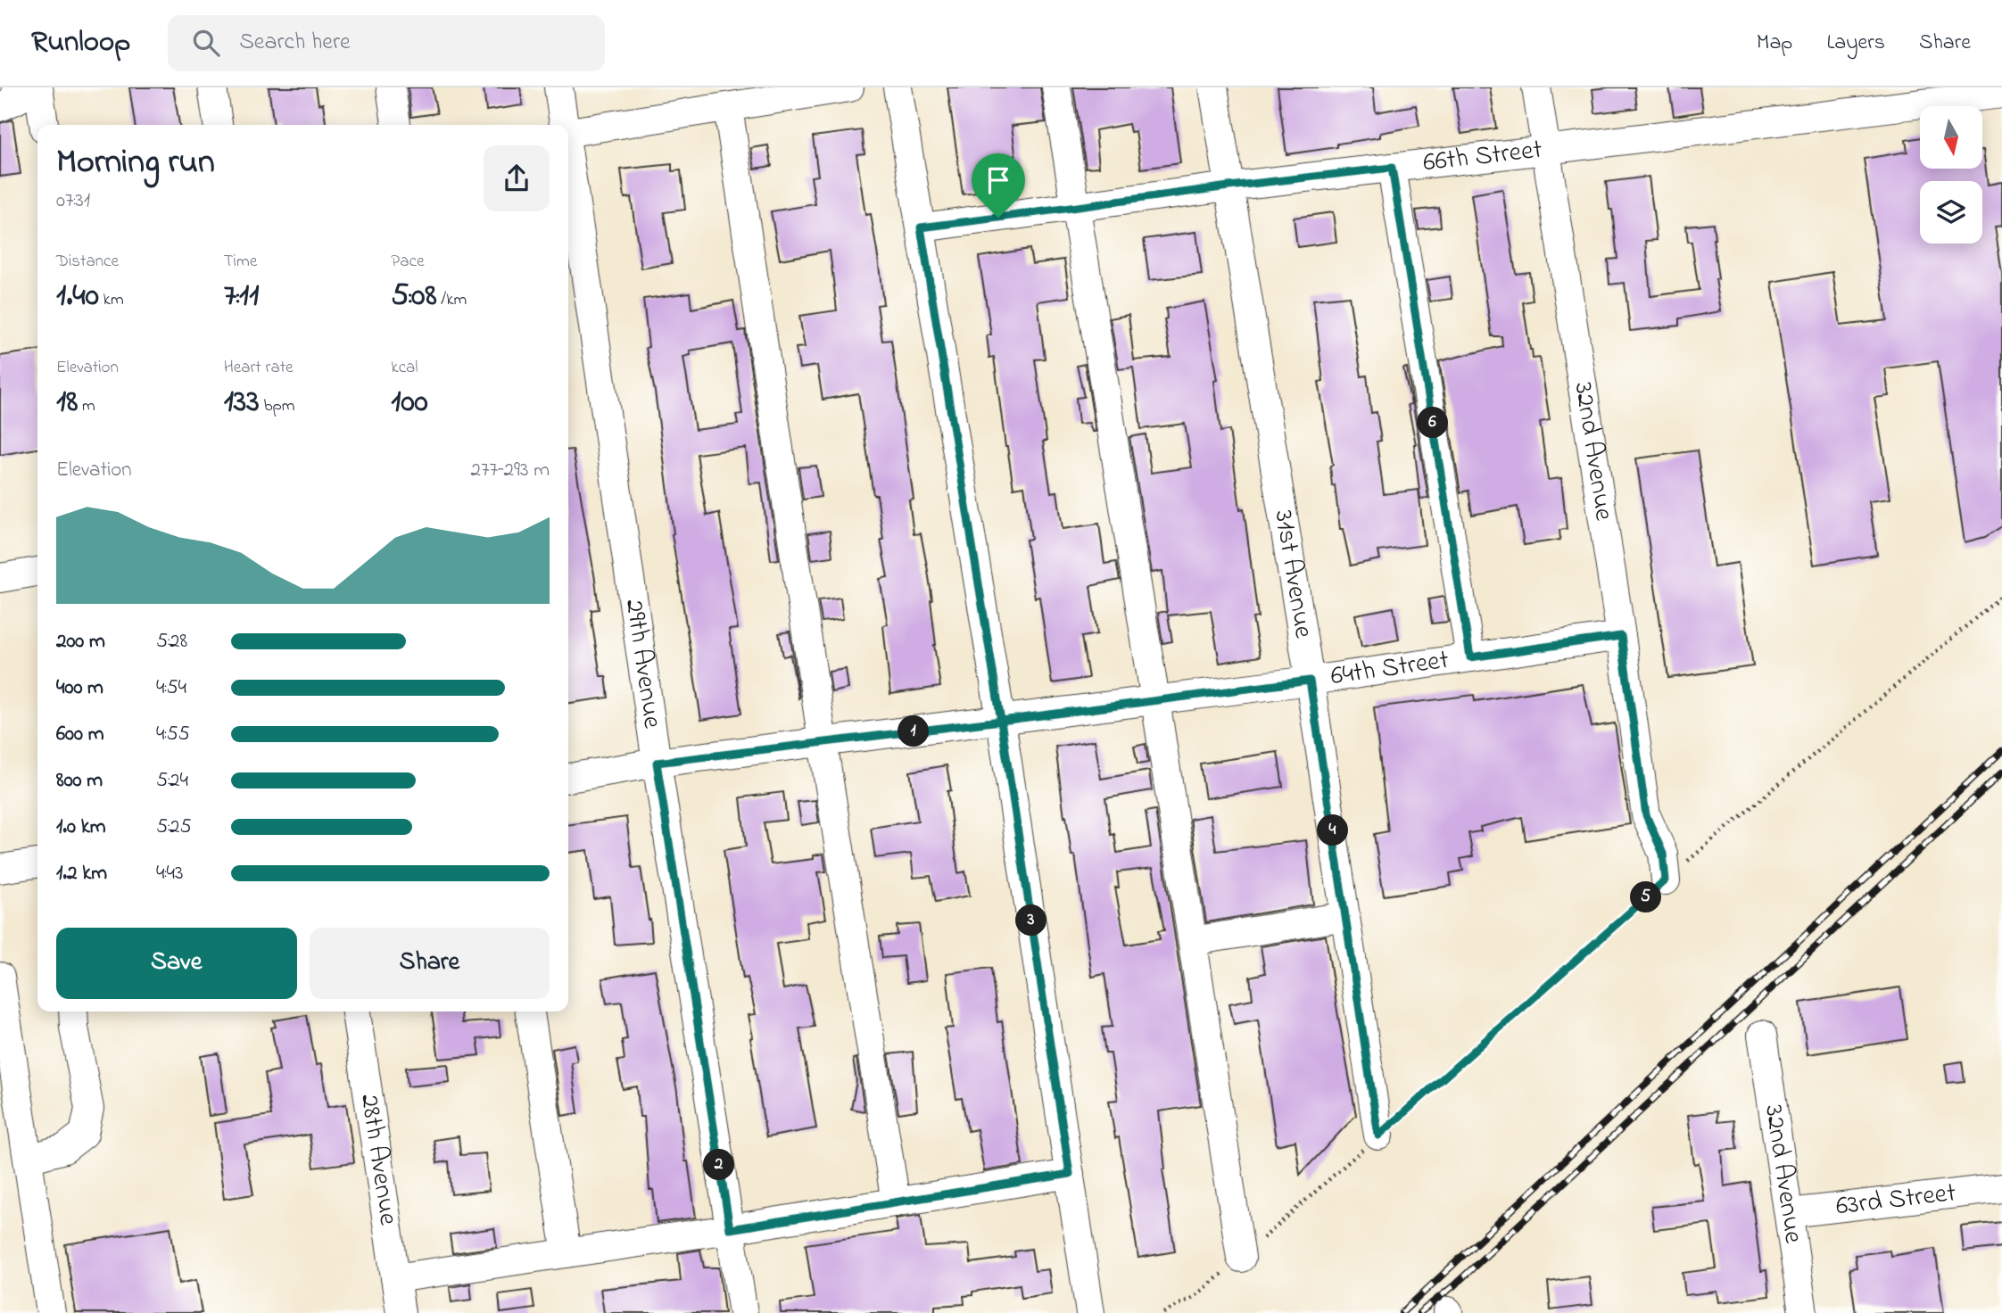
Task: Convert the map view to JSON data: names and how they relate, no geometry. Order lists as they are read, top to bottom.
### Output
{
  "streets": {
    "street": [
      "66th Street",
      "32nd Avenue",
      "31st Avenue",
      "29th Avenue",
      "64th Street",
      "28th Avenue",
      "63rd Street"
    ]
  },
  "crossings": [
    ["66th Street", "32nd Avenue"],
    ["66th Street", "31st Avenue"],
    ["32nd Avenue", "64th Street"],
    ["32nd Avenue", "63rd Street"],
    ["31st Avenue", "64th Street"],
    ["29th Avenue", "64th Street"]
  ],
  "north": "bottom",
  "page": {
    "header": "Runloop",
    "search": "Search here",
    "nav": ["Map", "Layers", "Share"],
    "heading": ["Morning run", "07:31"],
    "stats": [
      ["Distance", "1.40 km"],
      ["Time", "7:11"],
      ["Pace", "5:08 /km"],
      ["Elevation", "18 m"],
      ["Heart rate", "133 bpm"],
      ["kcal", "100"]
    ],
    "pins": [
      "6",
      "1",
      "4",
      "5",
      "3",
      "2"
    ],
    "chart": ["Elevation", "277–293 m"],
    "list": [
      {
        "name": "200 m",
        "note": "5:28"
      },
      {
        "name": "400 m",
        "note": "4:54"
      },
      {
        "name": "600 m",
        "note": "4:55"
      },
      {
        "name": "800 m",
        "note": "5:24"
      },
      {
        "name": "1.0 km",
        "note": "5:25"
      },
      {
        "name": "1.2 km",
        "note": "4:43"
      }
    ],
    "buttons": ["Save", "Share"]
  }
}
